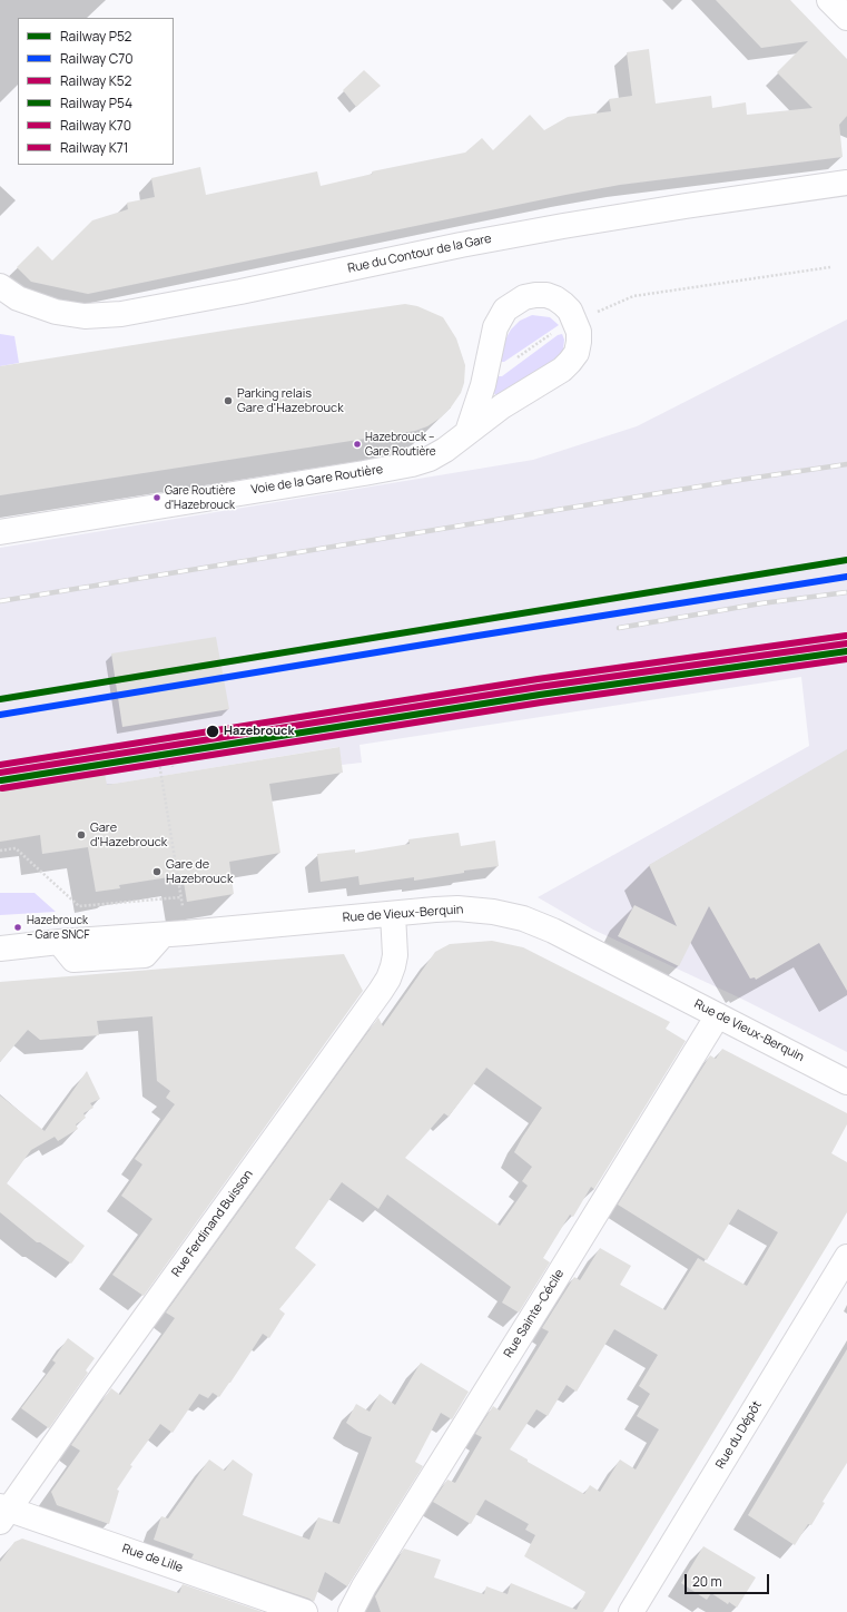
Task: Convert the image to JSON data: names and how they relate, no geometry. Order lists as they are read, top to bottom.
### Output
{
  "streets": {
    "street": [
      "Rue du Contour de la Gare",
      "Voie de la Gare Routière",
      "Rue de Vieux-Berquin",
      "Rue Ferdinand Buisson",
      "Rue Sainte-Cécile",
      "Rue du Dépôt",
      "Rue de Lille"
    ]
  },
  "crossings": [
    ["Rue de Vieux-Berquin", "Rue Ferdinand Buisson"],
    ["Rue de Vieux-Berquin", "Rue Sainte-Cécile"],
    ["Rue Ferdinand Buisson", "Rue de Lille"]
  ],
  "places": [
    "Parking relais Gare d'Hazebrouck",
    "Hazebrouck – Gare Routière",
    "Gare Routière d'Hazebrouck",
    "Hazebrouck",
    "Gare d'Hazebrouck",
    "Gare de Hazebrouck",
    "Hazebrouck – Gare SNCF"
  ],
  "lines": [
    "rail line P52",
    "rail line C70",
    "rail line K70",
    "rail line K52",
    "rail line P54",
    "rail line K71"
  ],
  "legend": [
    "Railway P52",
    "Railway C70",
    "Railway K52",
    "Railway P54",
    "Railway K70",
    "Railway K71"
  ],
  "scale_bar": "20 m"
}
